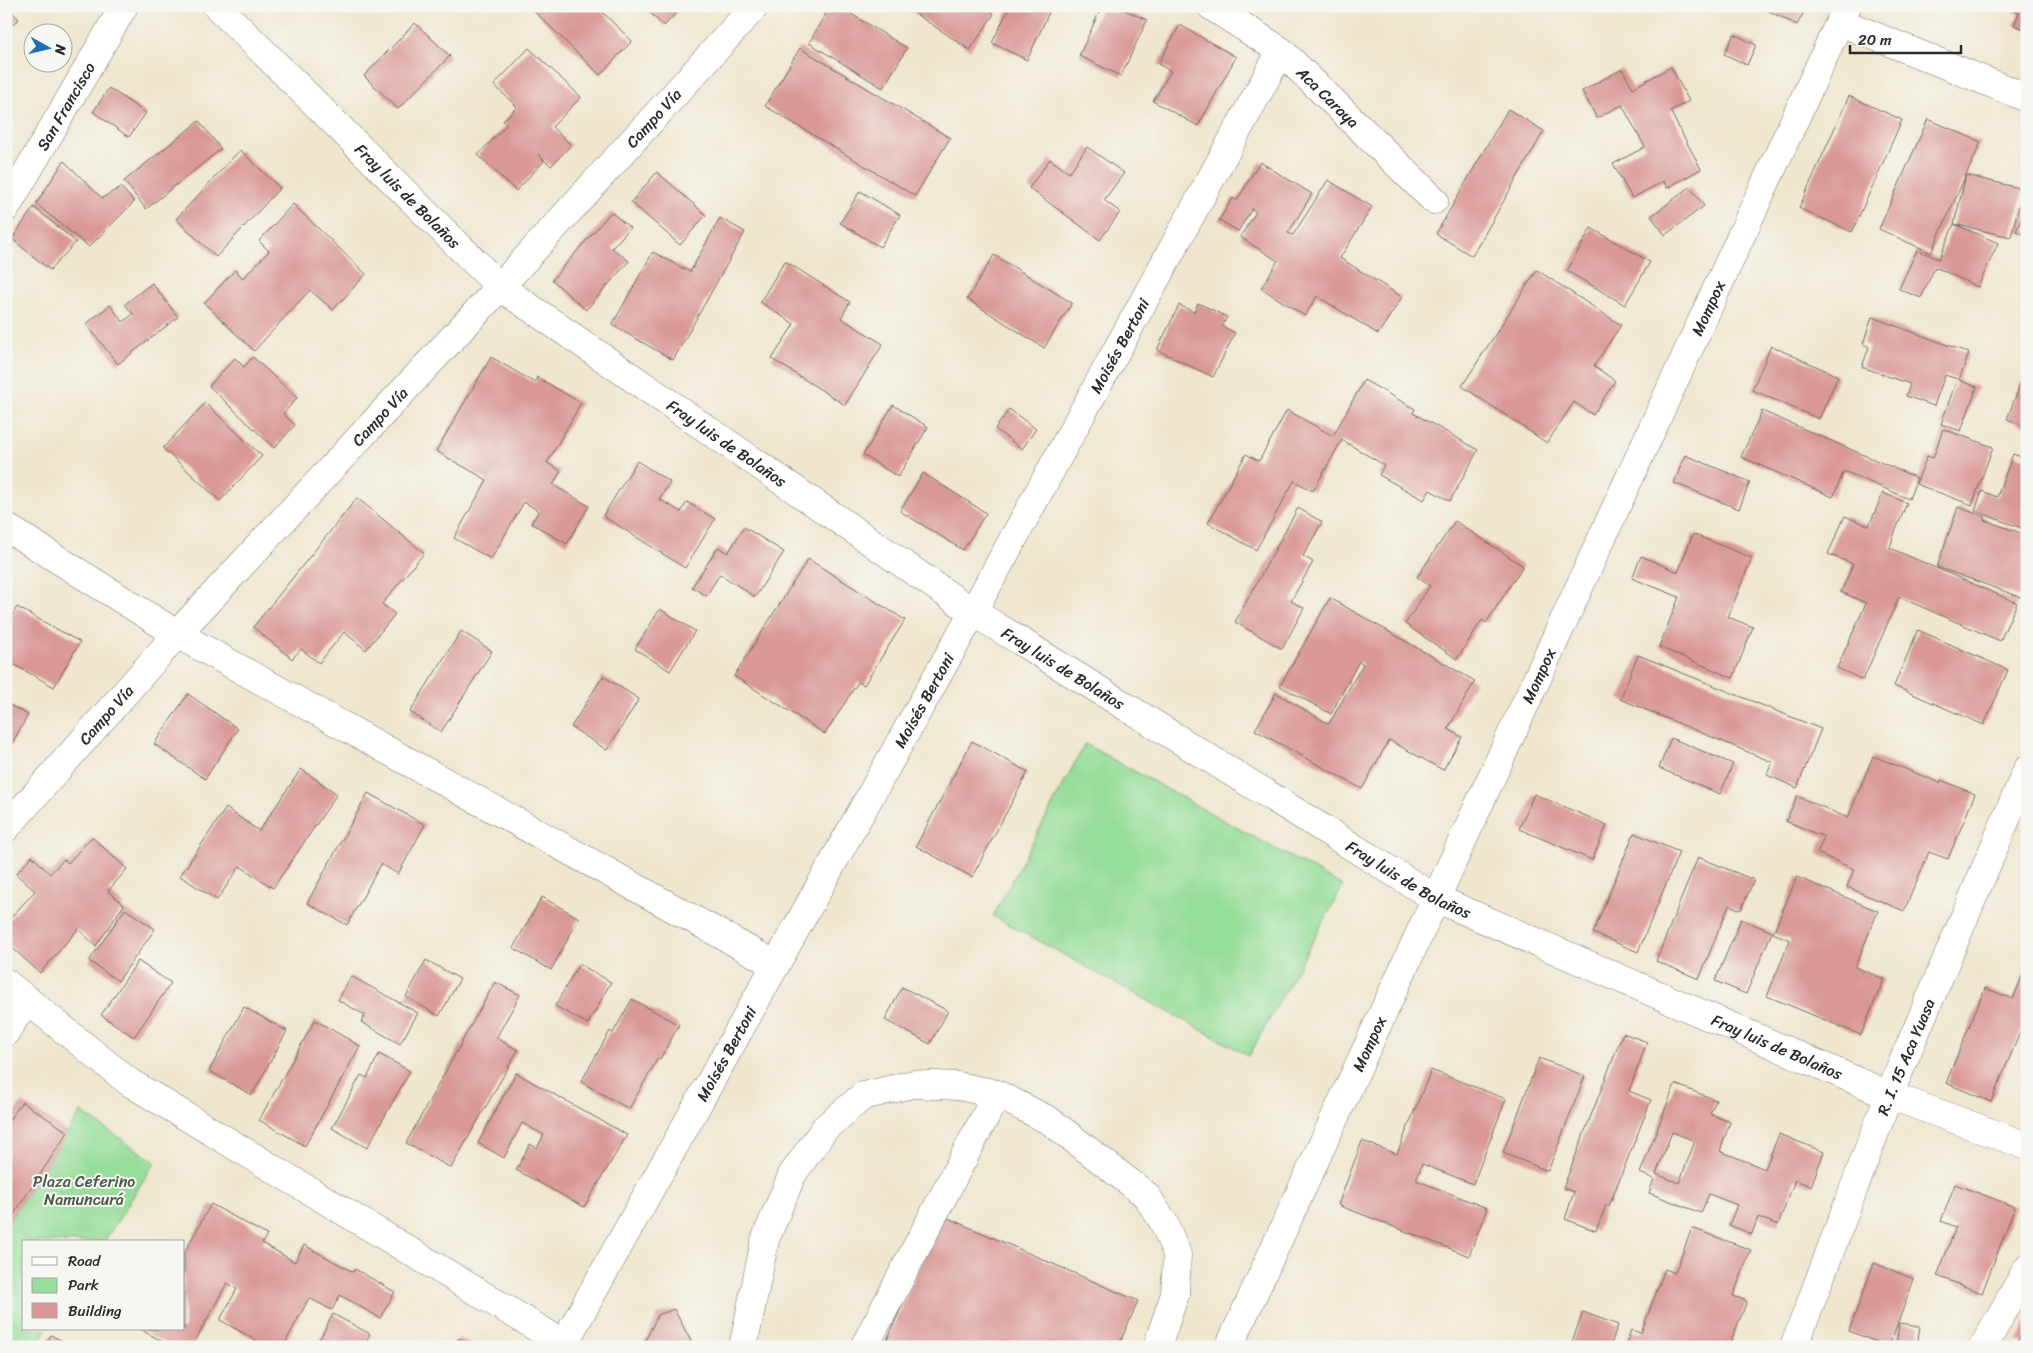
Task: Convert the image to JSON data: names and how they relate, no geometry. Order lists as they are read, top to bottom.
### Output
{
  "streets": {
    "street": [
      "Aca Caraya",
      "San Francisco",
      "Campo Vía",
      "Fray luis de Bolaños",
      "Mompox",
      "Moisés Bertoni",
      "R. I. 15 Aca Yuasa"
    ]
  },
  "crossings": [
    ["Aca Caraya", "Moisés Bertoni"],
    ["Campo Vía", "Fray luis de Bolaños"],
    ["Fray luis de Bolaños", "Mompox"],
    ["Fray luis de Bolaños", "Moisés Bertoni"],
    ["Fray luis de Bolaños", "R. I. 15 Aca Yuasa"]
  ],
  "parks": ["Plaza Ceferino Namuncurá"],
  "legend": ["Road", "Park", "Building"],
  "scale_bar": "20 m",
  "north": "right"
}
